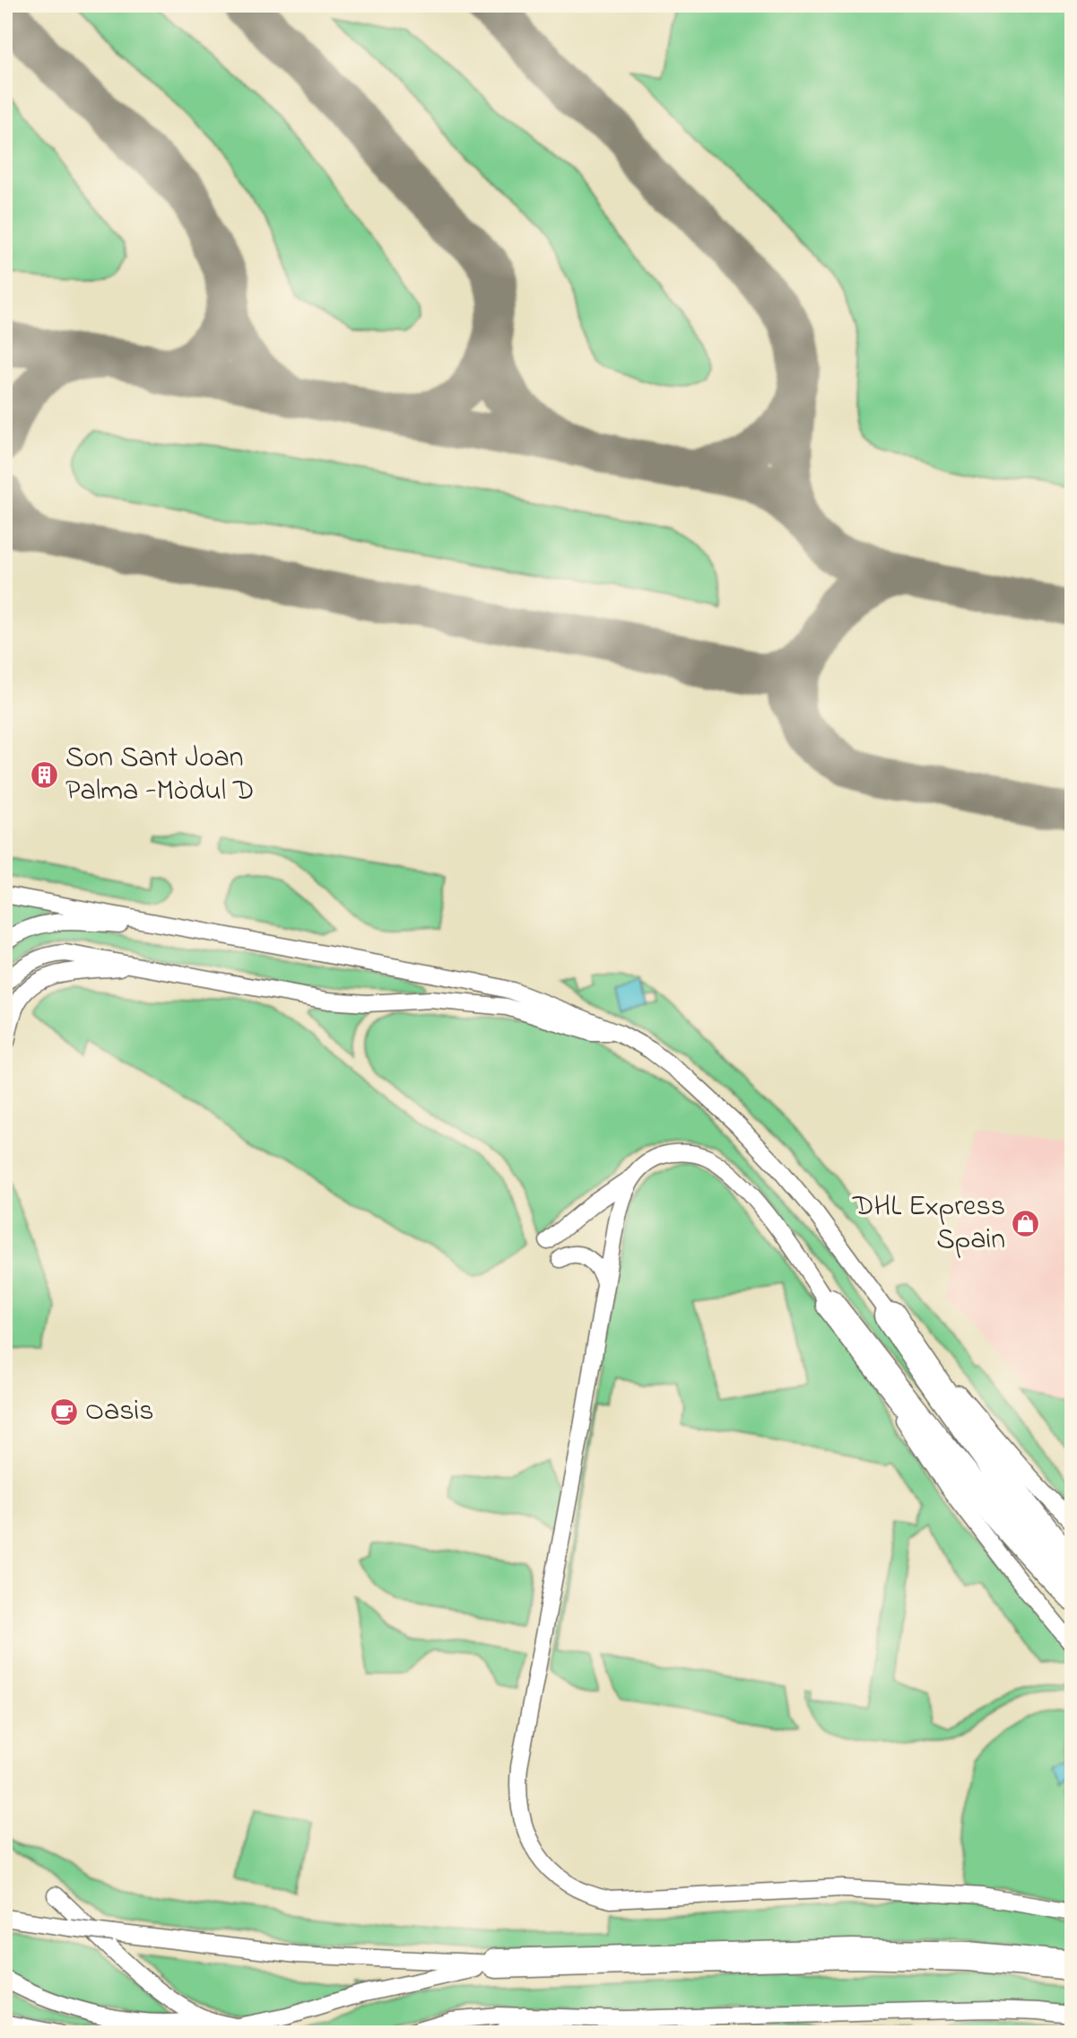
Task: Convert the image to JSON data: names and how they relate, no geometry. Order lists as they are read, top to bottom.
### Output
{
  "places": {
    "building": ["Son Sant Joan Palma -Mòdul D"],
    "shop": ["DHL Express Spain"],
    "cafe": ["Oasis"]
  }
}
